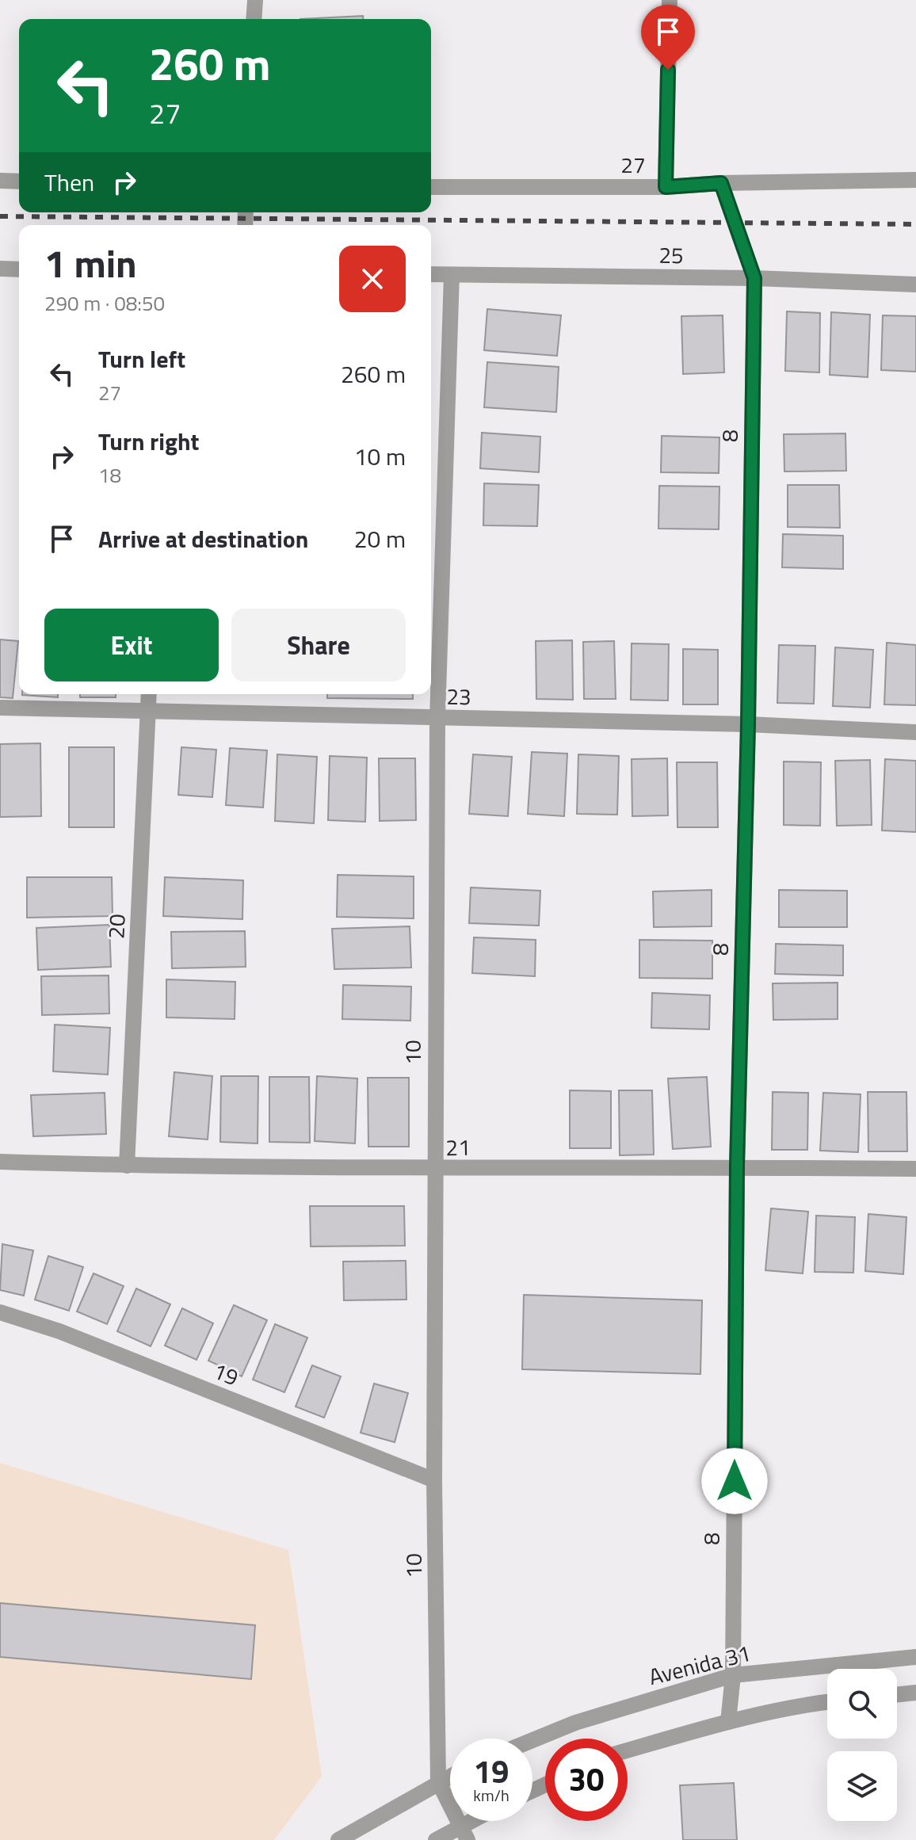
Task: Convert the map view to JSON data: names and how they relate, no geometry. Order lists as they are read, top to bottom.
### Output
{
  "streets": {
    "street": [
      "27",
      "25",
      "8",
      "23",
      "20",
      "10",
      "21",
      "19",
      "Avenida 31"
    ]
  },
  "crossings": [
    ["27", "8"],
    ["25", "8"],
    ["25", "10"],
    ["8", "23"],
    ["8", "21"],
    ["8", "Avenida 31"],
    ["23", "20"],
    ["23", "10"],
    ["20", "21"],
    ["10", "21"],
    ["10", "19"]
  ],
  "page": {
    "turn": ["260 m", "27"],
    "then": "Then",
    "heading": ["1 min", "290 m · 08:50"],
    "list": [
      {
        "name": "Turn left",
        "note": "27",
        "value": "260 m"
      },
      {
        "name": "Turn right",
        "note": "18",
        "value": "10 m"
      },
      {
        "name": "Arrive at destination",
        "value": "20 m"
      }
    ],
    "buttons": ["Exit", "Share"],
    "speed": "19 km/h",
    "limit": "30"
  }
}
